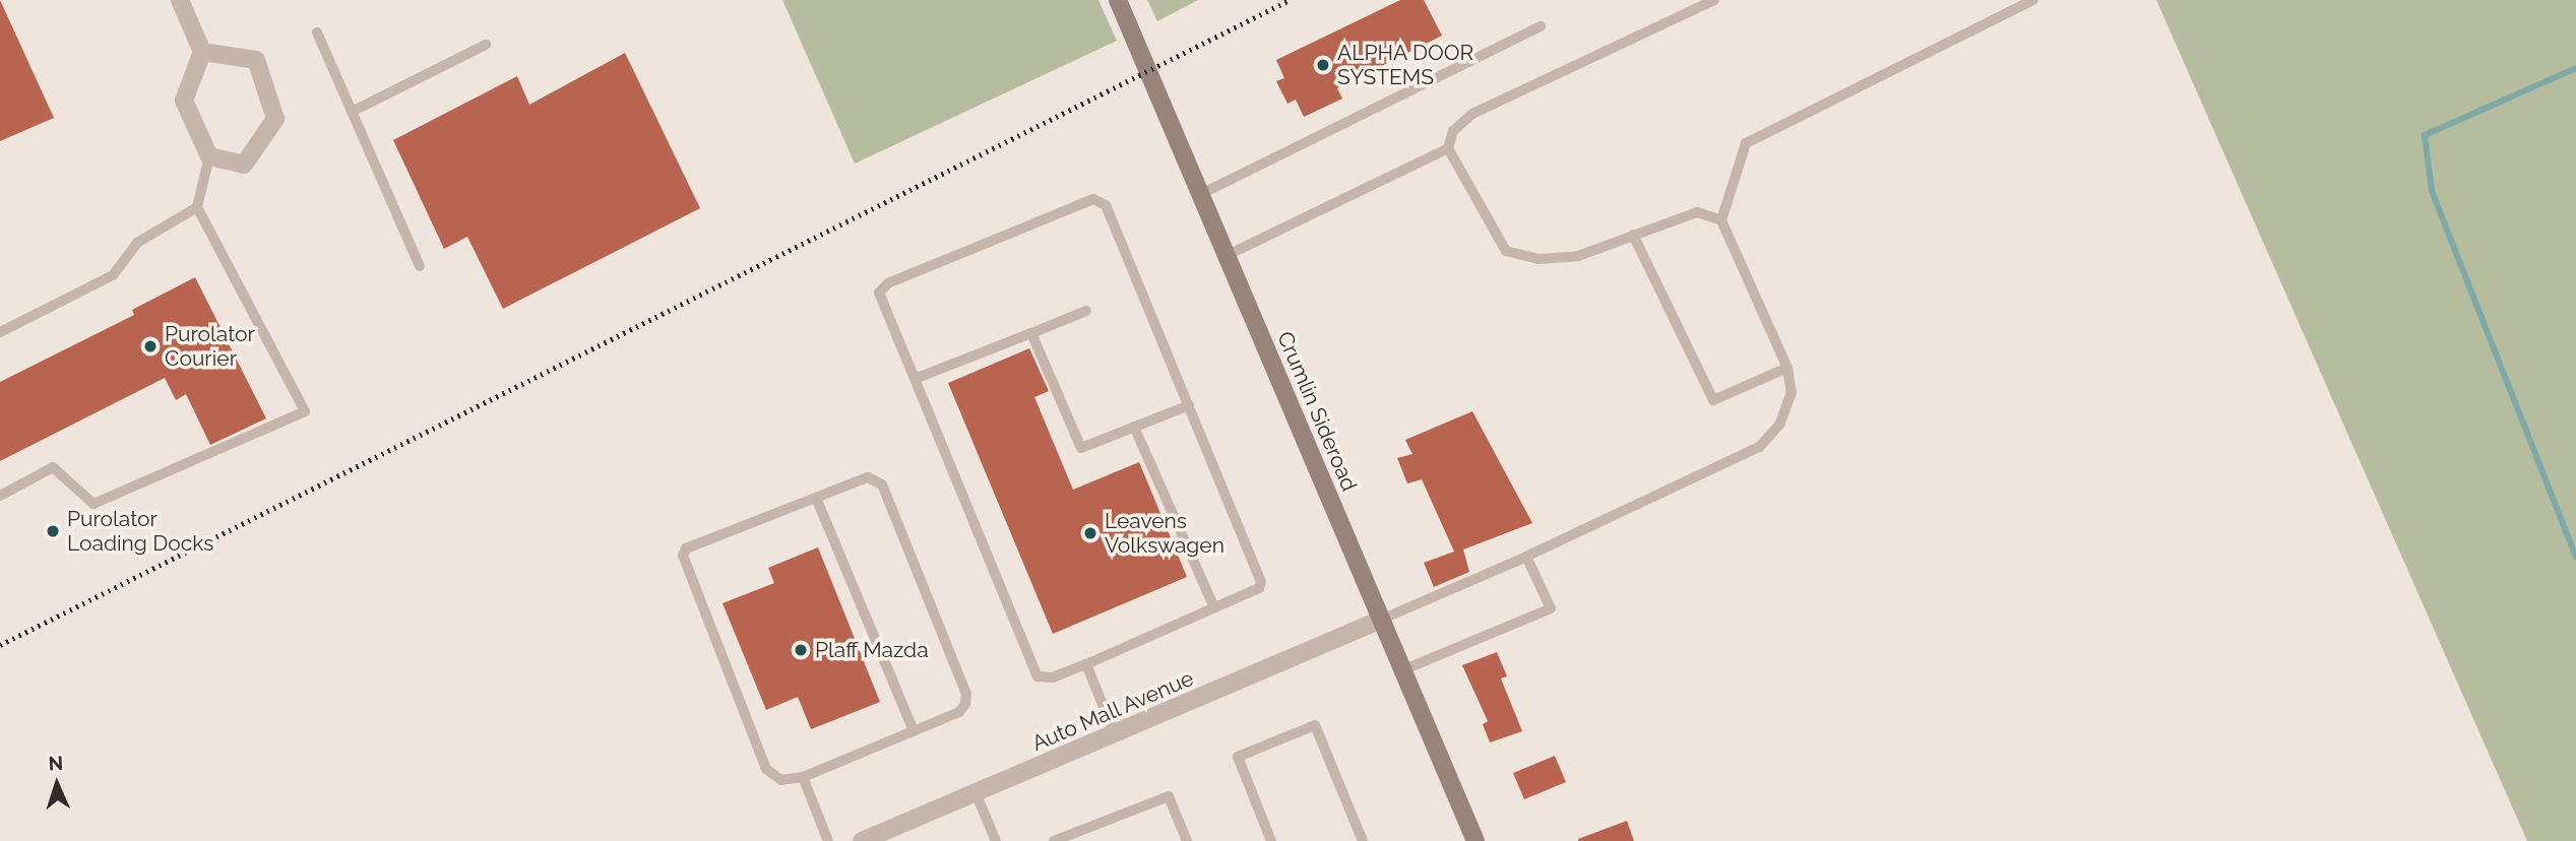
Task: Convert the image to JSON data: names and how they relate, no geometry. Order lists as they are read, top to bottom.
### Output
{
  "streets": {
    "street": ["Crumlin Sideroad", "Auto Mall Avenue"]
  },
  "crossings": [
    ["Crumlin Sideroad", "Auto Mall Avenue"]
  ],
  "places": [
    "ALPHA DOOR SYSTEMS",
    "Purolator Courier",
    "Purolator Loading Docks",
    "Leavens Volkswagen",
    "Plaff Mazda"
  ],
  "north": "top"
}
